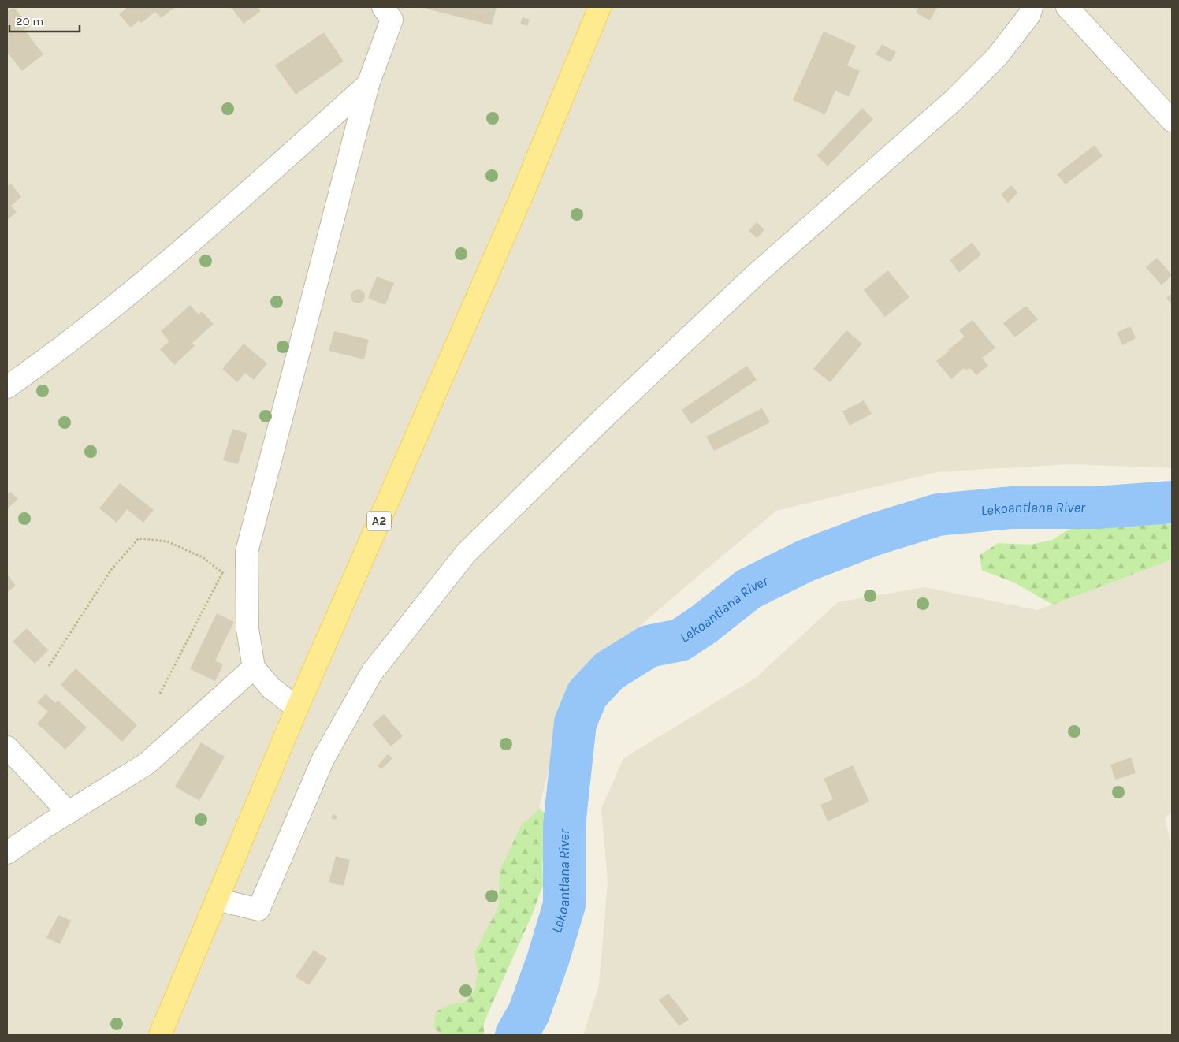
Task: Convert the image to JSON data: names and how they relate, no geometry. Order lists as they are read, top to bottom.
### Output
{
  "streets": {
    "main road": ["A2"]
  },
  "water": ["Lekoantlana River"],
  "scale_bar": "20 m"
}
